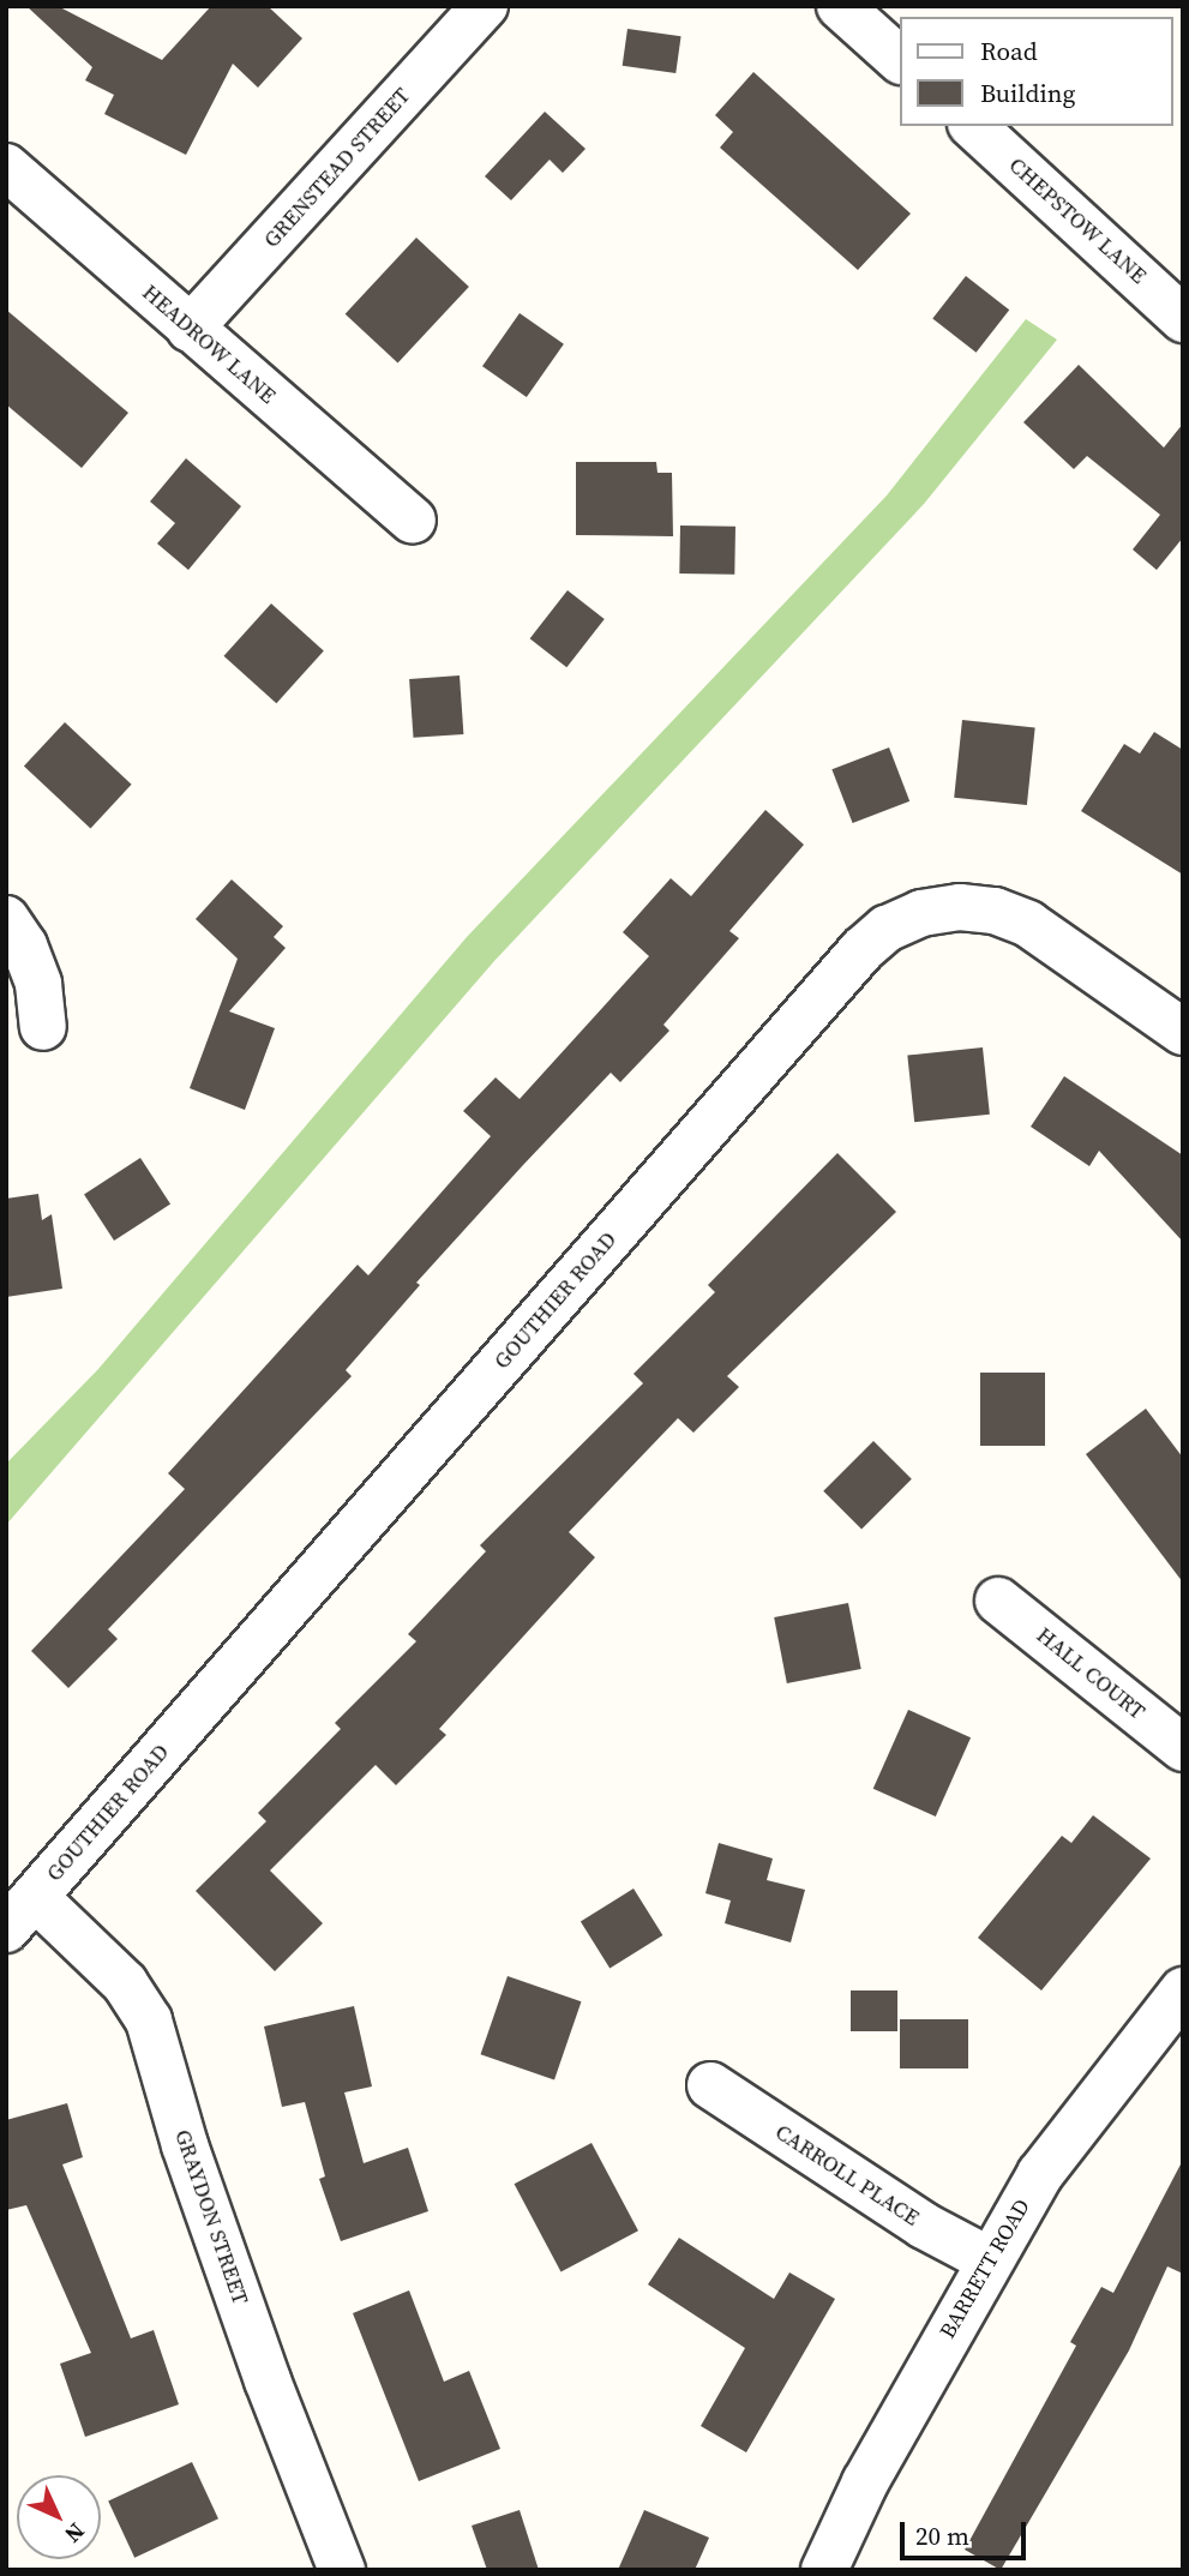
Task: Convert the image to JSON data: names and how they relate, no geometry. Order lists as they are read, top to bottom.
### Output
{
  "streets": {
    "street": [
      "GRENSTEAD STREET",
      "CHEPSTOW LANE",
      "HEADROW LANE",
      "GOUTHIER ROAD",
      "HALL COURT",
      "CARROLL PLACE",
      "GRAYDON STREET",
      "BARRETT ROAD"
    ]
  },
  "crossings": [
    ["GRENSTEAD STREET", "HEADROW LANE"],
    ["GOUTHIER ROAD", "GRAYDON STREET"],
    ["CARROLL PLACE", "BARRETT ROAD"]
  ],
  "legend": ["Road", "Building"],
  "scale_bar": "20 m",
  "north": "bottom right"
}
